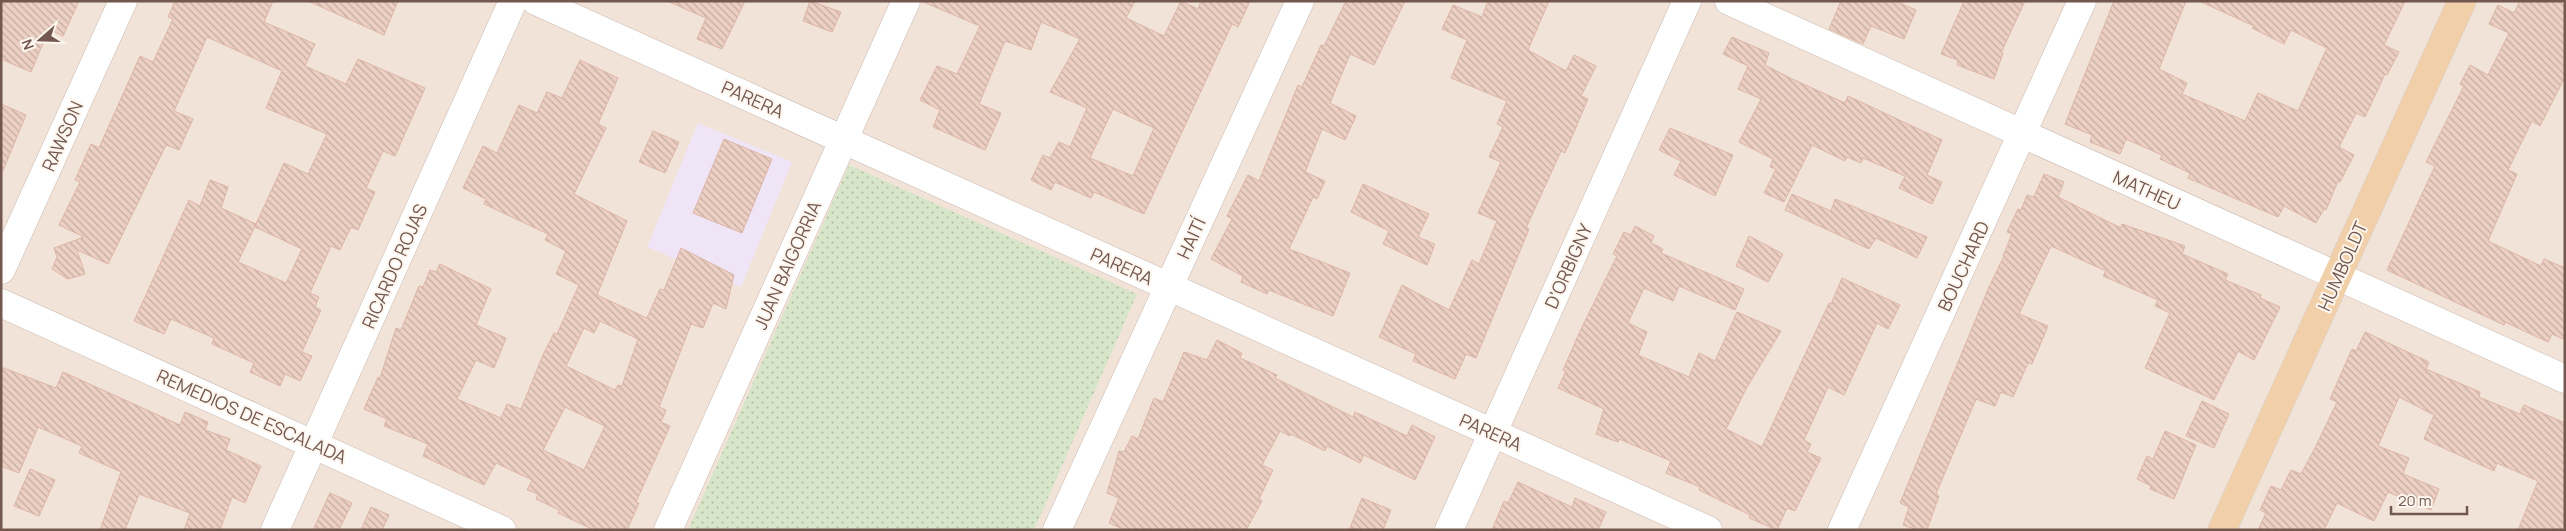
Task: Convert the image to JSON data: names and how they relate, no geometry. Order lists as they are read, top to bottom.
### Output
{
  "streets": {
    "main road": ["HUMBOLDT"],
    "street": [
      "PARERA",
      "RAWSON",
      "MATHEU",
      "HAITÍ",
      "JUAN BAIGORRIA",
      "RICARDO ROJAS",
      "D'ORBIGNY",
      "BOUCHARD",
      "REMEDIOS DE ESCALADA"
    ]
  },
  "crossings": [
    ["PARERA", "HAITÍ"],
    ["PARERA", "JUAN BAIGORRIA"],
    ["PARERA", "D'ORBIGNY"],
    ["MATHEU", "BOUCHARD"],
    ["MATHEU", "HUMBOLDT"],
    ["RICARDO ROJAS", "REMEDIOS DE ESCALADA"]
  ],
  "scale_bar": "20 m",
  "north": "left"
}
